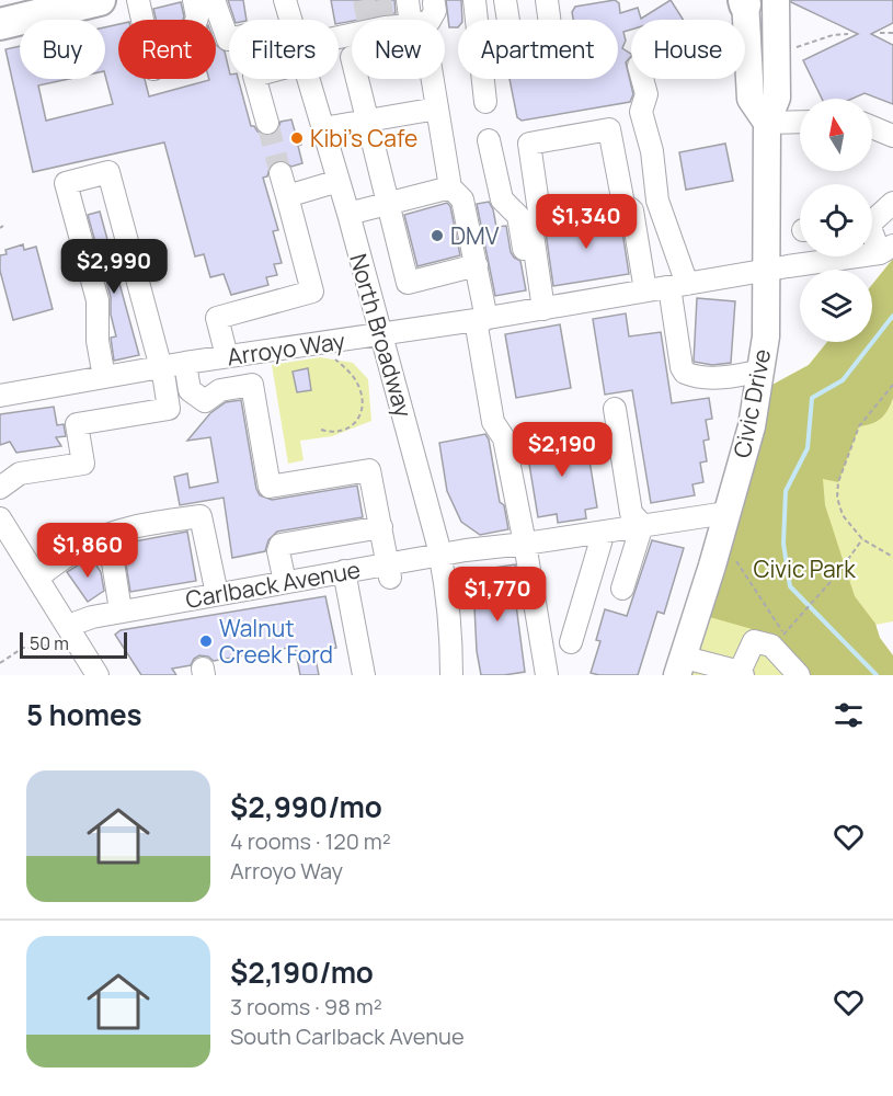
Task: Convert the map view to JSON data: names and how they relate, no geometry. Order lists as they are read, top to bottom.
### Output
{
  "streets": {
    "main road": ["Civic Drive"],
    "street": ["North Broadway", "Arroyo Way", "Carlback Avenue"]
  },
  "crossings": [
    ["North Broadway", "Arroyo Way"],
    ["North Broadway", "Carlback Avenue"],
    ["Arroyo Way", "Civic Drive"],
    ["Civic Drive", "Carlback Avenue"]
  ],
  "parks": ["Civic Park"],
  "places": ["Kibi's Cafe", "DMV", "Walnut Creek Ford"],
  "scale_bar": "50 m",
  "north": "top",
  "page": {
    "chip": [
      "Buy",
      "Rent",
      "Filters",
      "New",
      "Apartment",
      "House"
    ],
    "price": [
      "$1,340",
      "$2,990",
      "$2,190",
      "$1,860",
      "$1,770"
    ],
    "scale": "50 m",
    "heading": "5 homes",
    "list": [
      {
        "name": "$2,990/mo",
        "note": "4 rooms · 120 m² · Arroyo Way"
      },
      {
        "name": "$2,190/mo",
        "note": "3 rooms · 98 m² · South Carlback Avenue"
      }
    ]
  }
}
